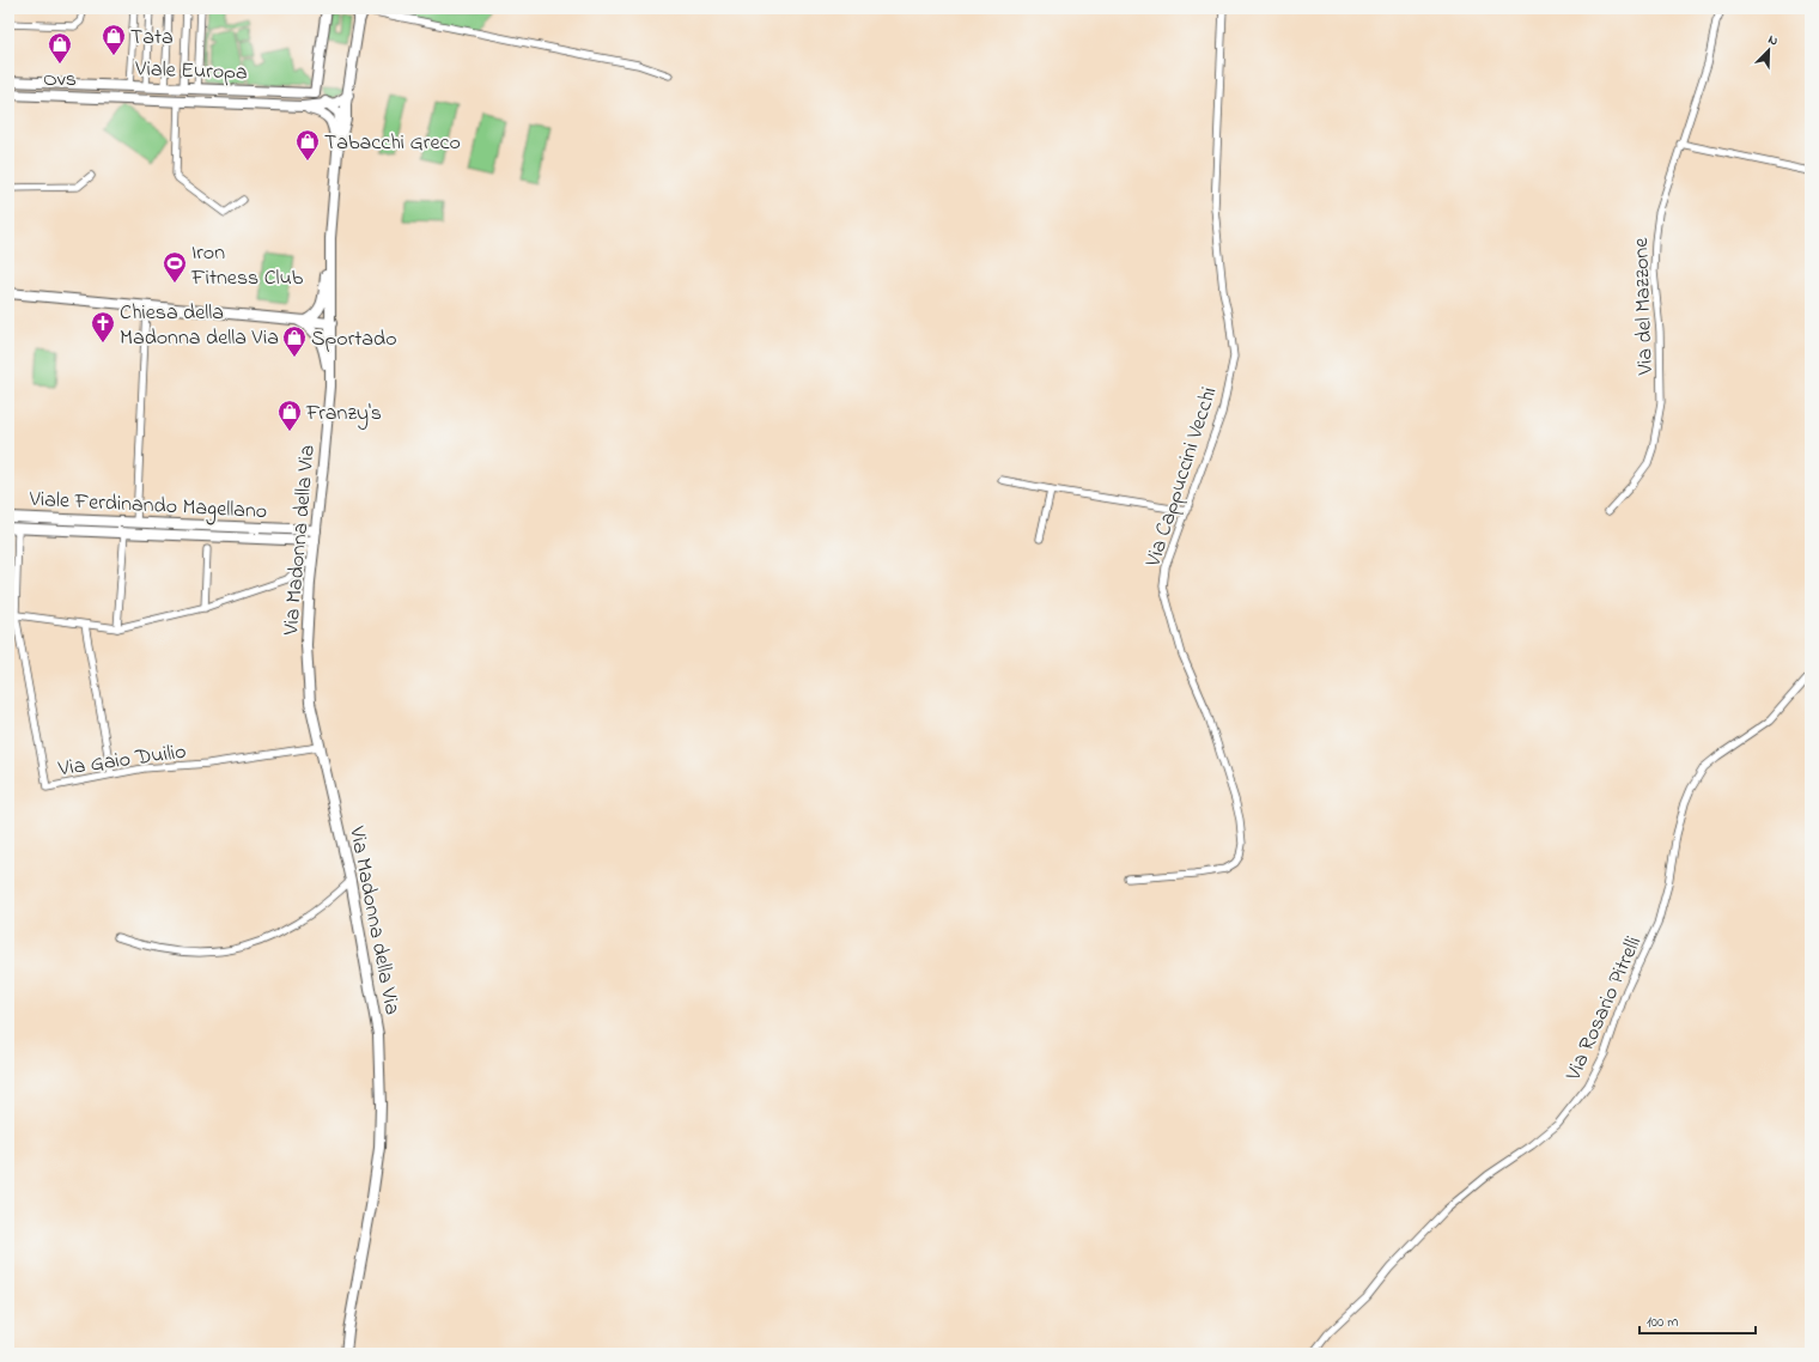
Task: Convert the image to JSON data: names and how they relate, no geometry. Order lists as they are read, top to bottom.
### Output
{
  "streets": {
    "street": [
      "Viale Europa",
      "Via del Mazzone",
      "Via Cappuccini Vecchi",
      "Viale Ferdinando Magellano",
      "Via Madonna della Via",
      "Via Gaio Duilio",
      "Via Rosario Pitrelli"
    ]
  },
  "crossings": [
    ["Viale Ferdinando Magellano", "Via Madonna della Via"],
    ["Via Madonna della Via", "Via Gaio Duilio"]
  ],
  "places": {
    "shop": [
      "Tata",
      "Ovs",
      "Tabacchi Greco",
      "Sportado",
      "Franzy's"
    ],
    "sports": ["Iron Fitness Club"],
    "church": ["Chiesa della Madonna della Via"]
  },
  "scale_bar": "100 m",
  "north": "top right"
}
